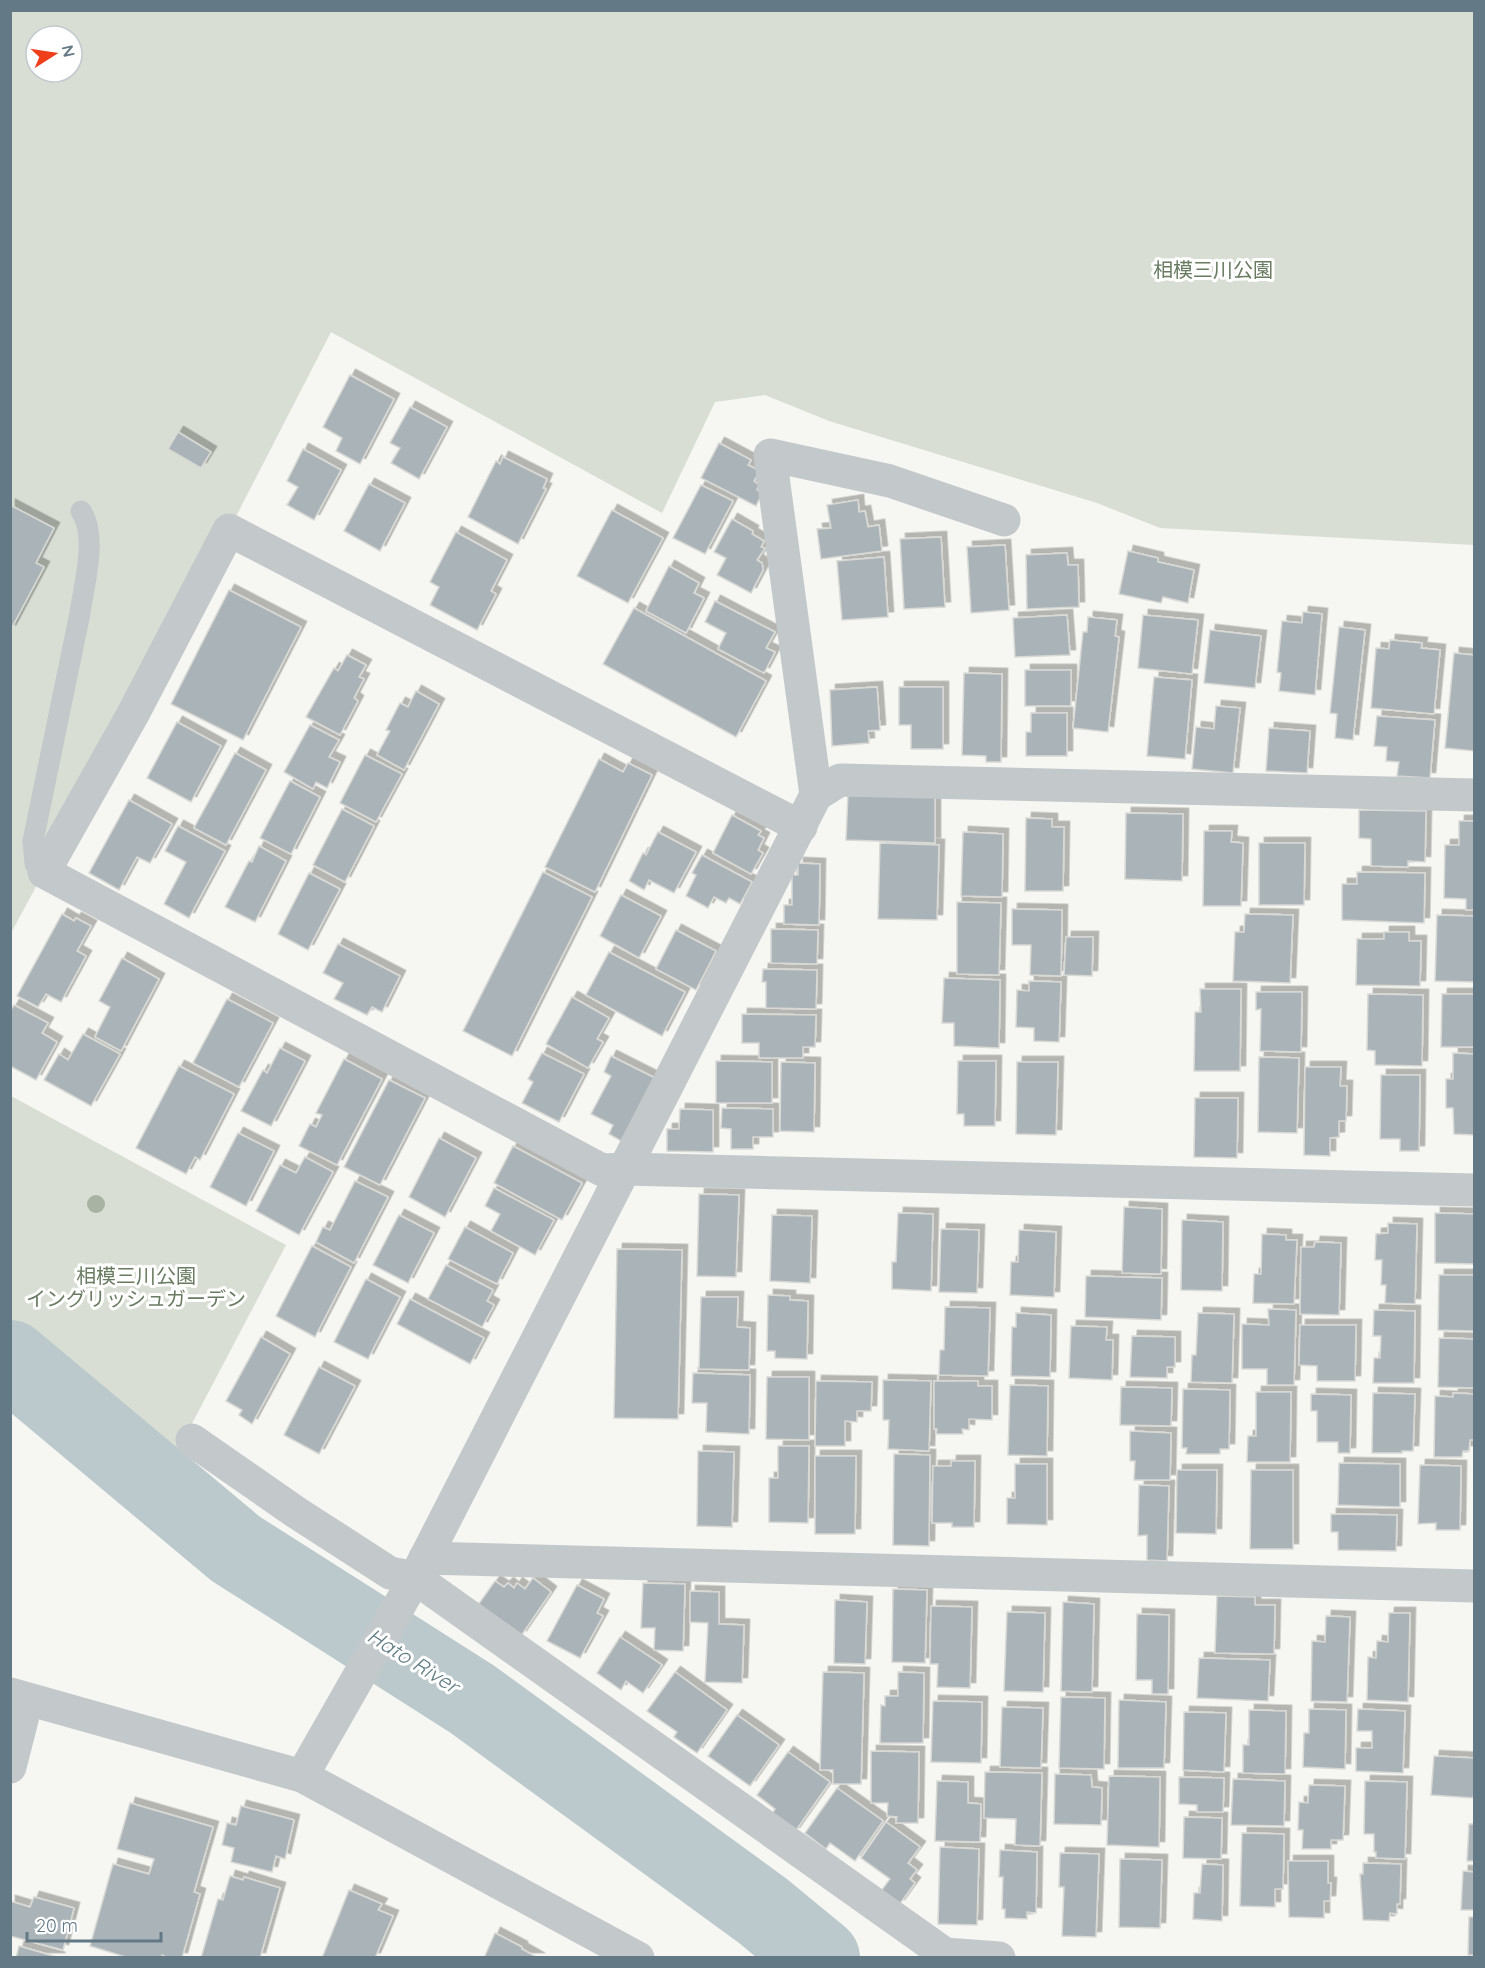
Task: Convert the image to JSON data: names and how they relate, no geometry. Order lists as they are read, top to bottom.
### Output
{
  "water": ["Hato River"],
  "parks": ["相模三川公園", "相模三川公園 イングリッシュガーデン"],
  "scale_bar": "20 m",
  "north": "right"
}
